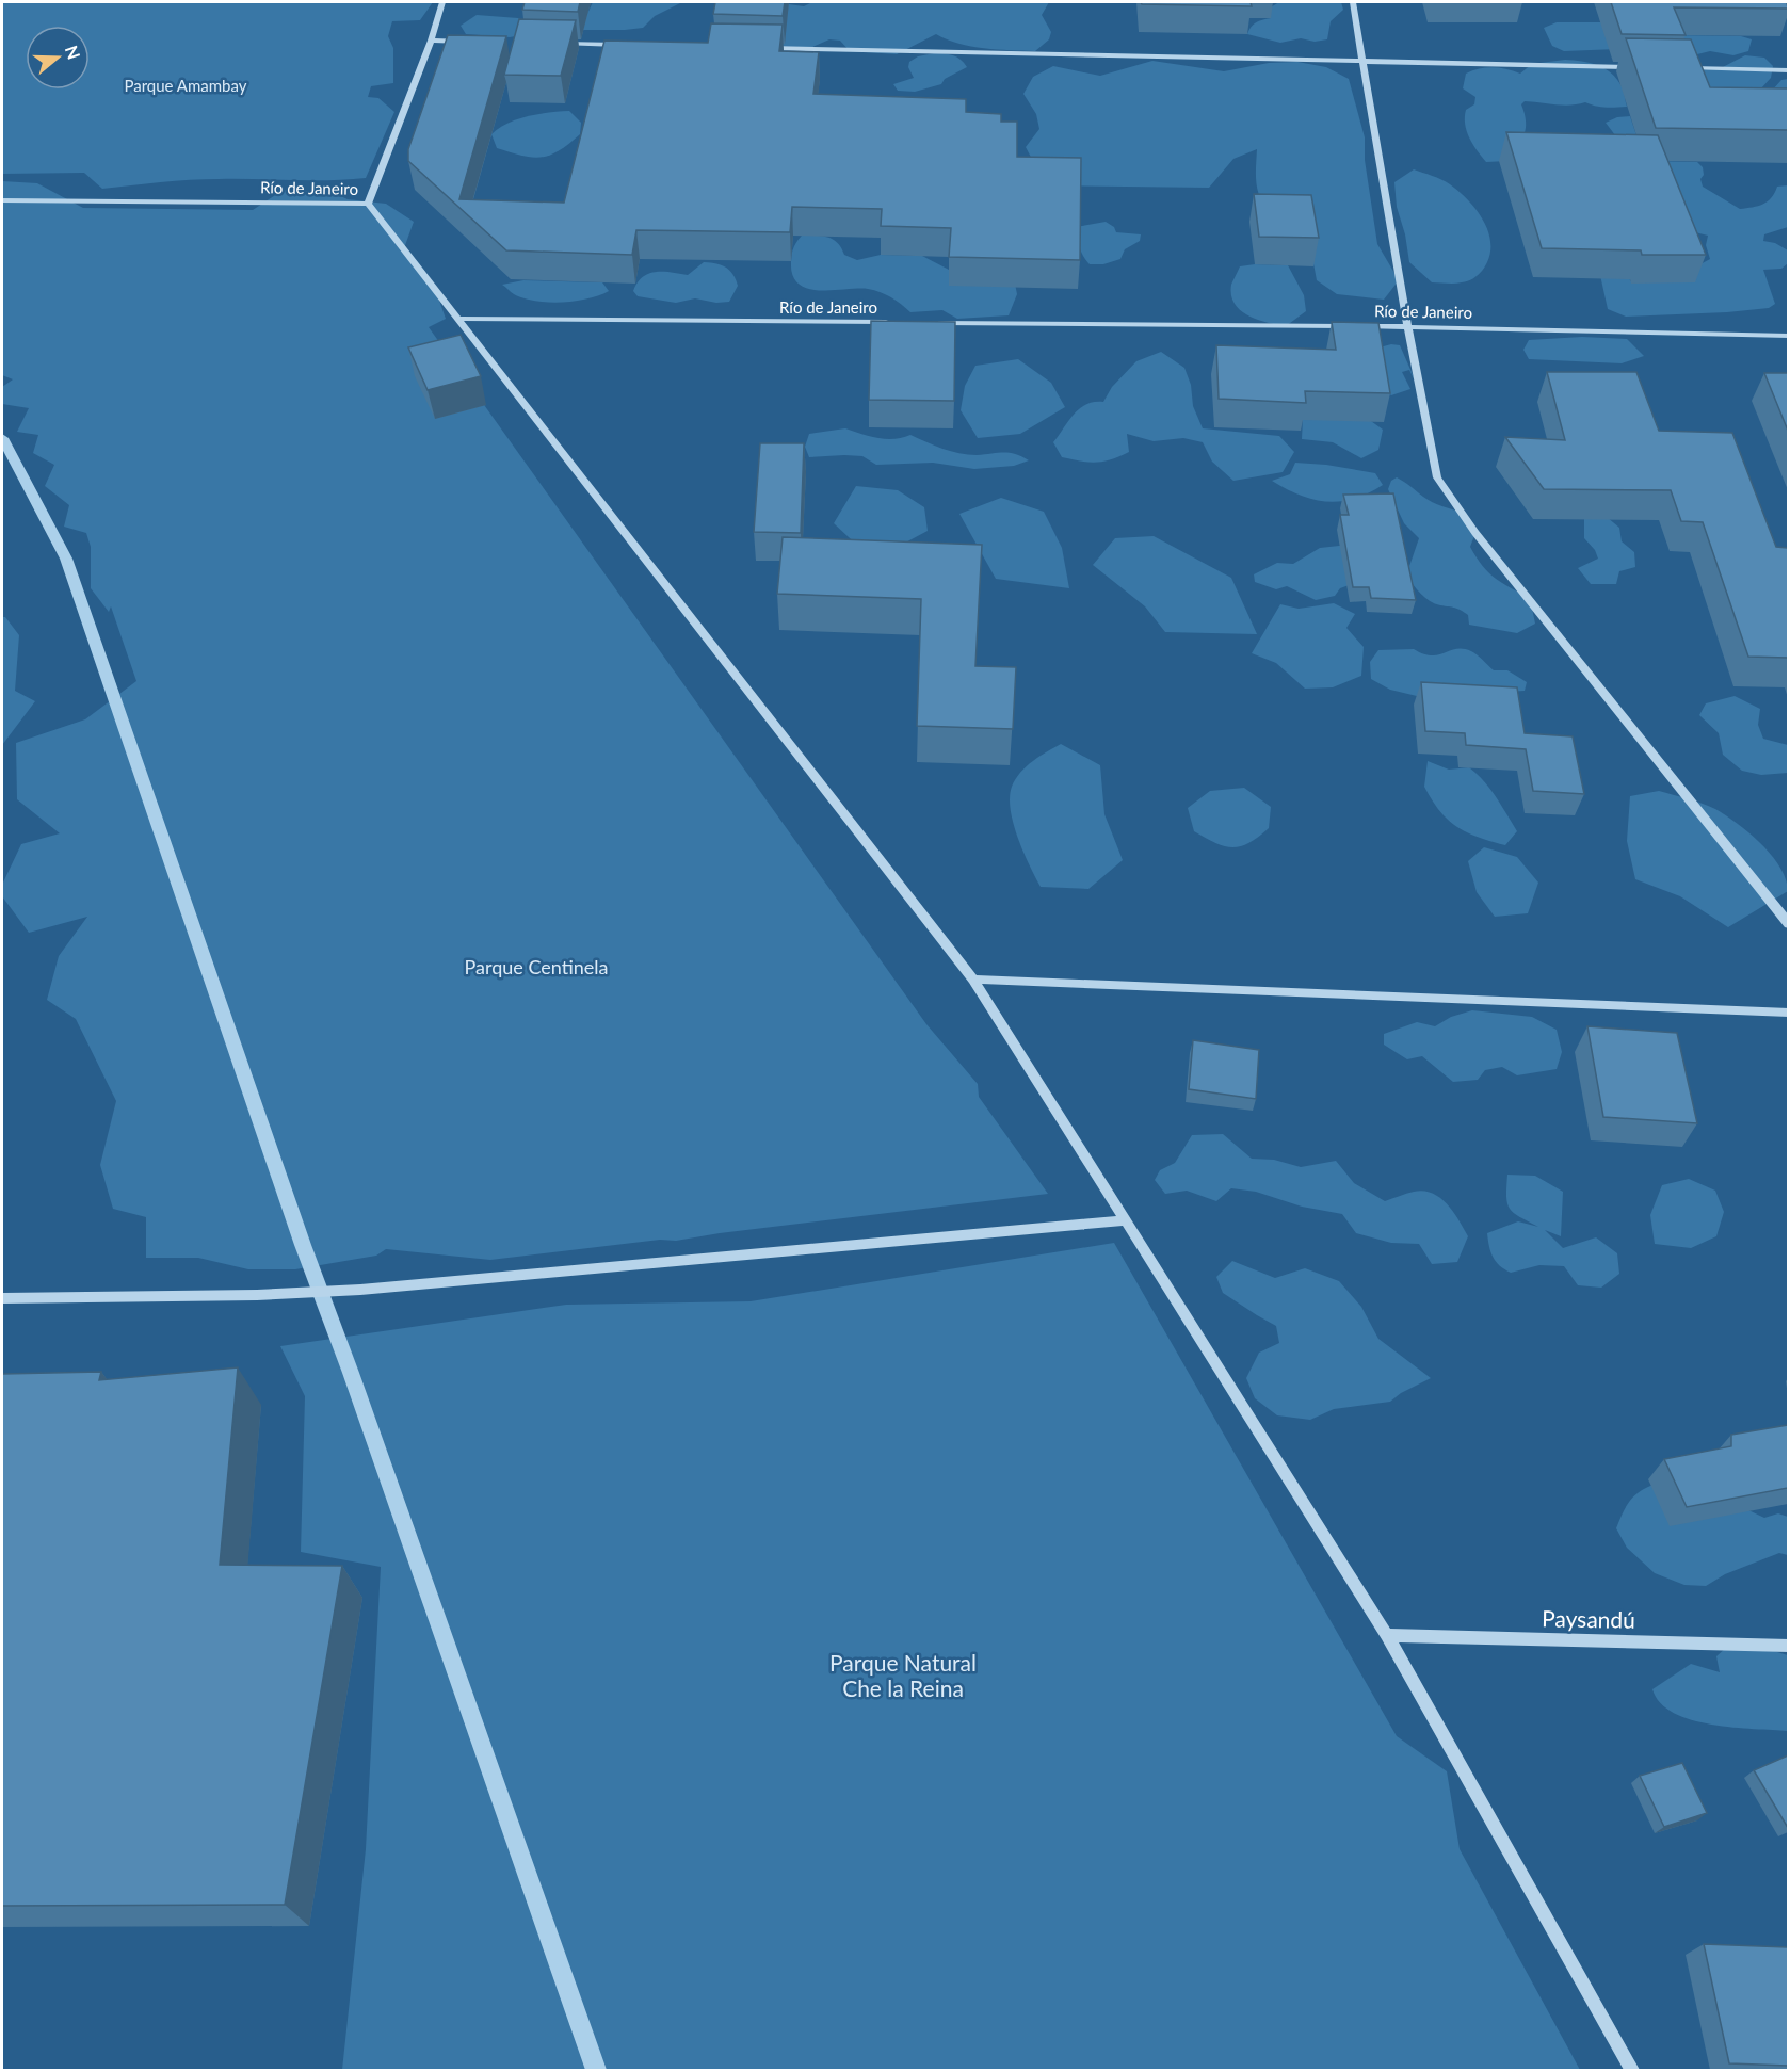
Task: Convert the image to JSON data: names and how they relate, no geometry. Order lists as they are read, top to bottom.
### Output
{
  "streets": {
    "street": ["Río de Janeiro", "Paysandú"]
  },
  "parks": ["Parque Amambay", "Parque Centinela", "Parque Natural Che la Reina"],
  "north": "right"
}
